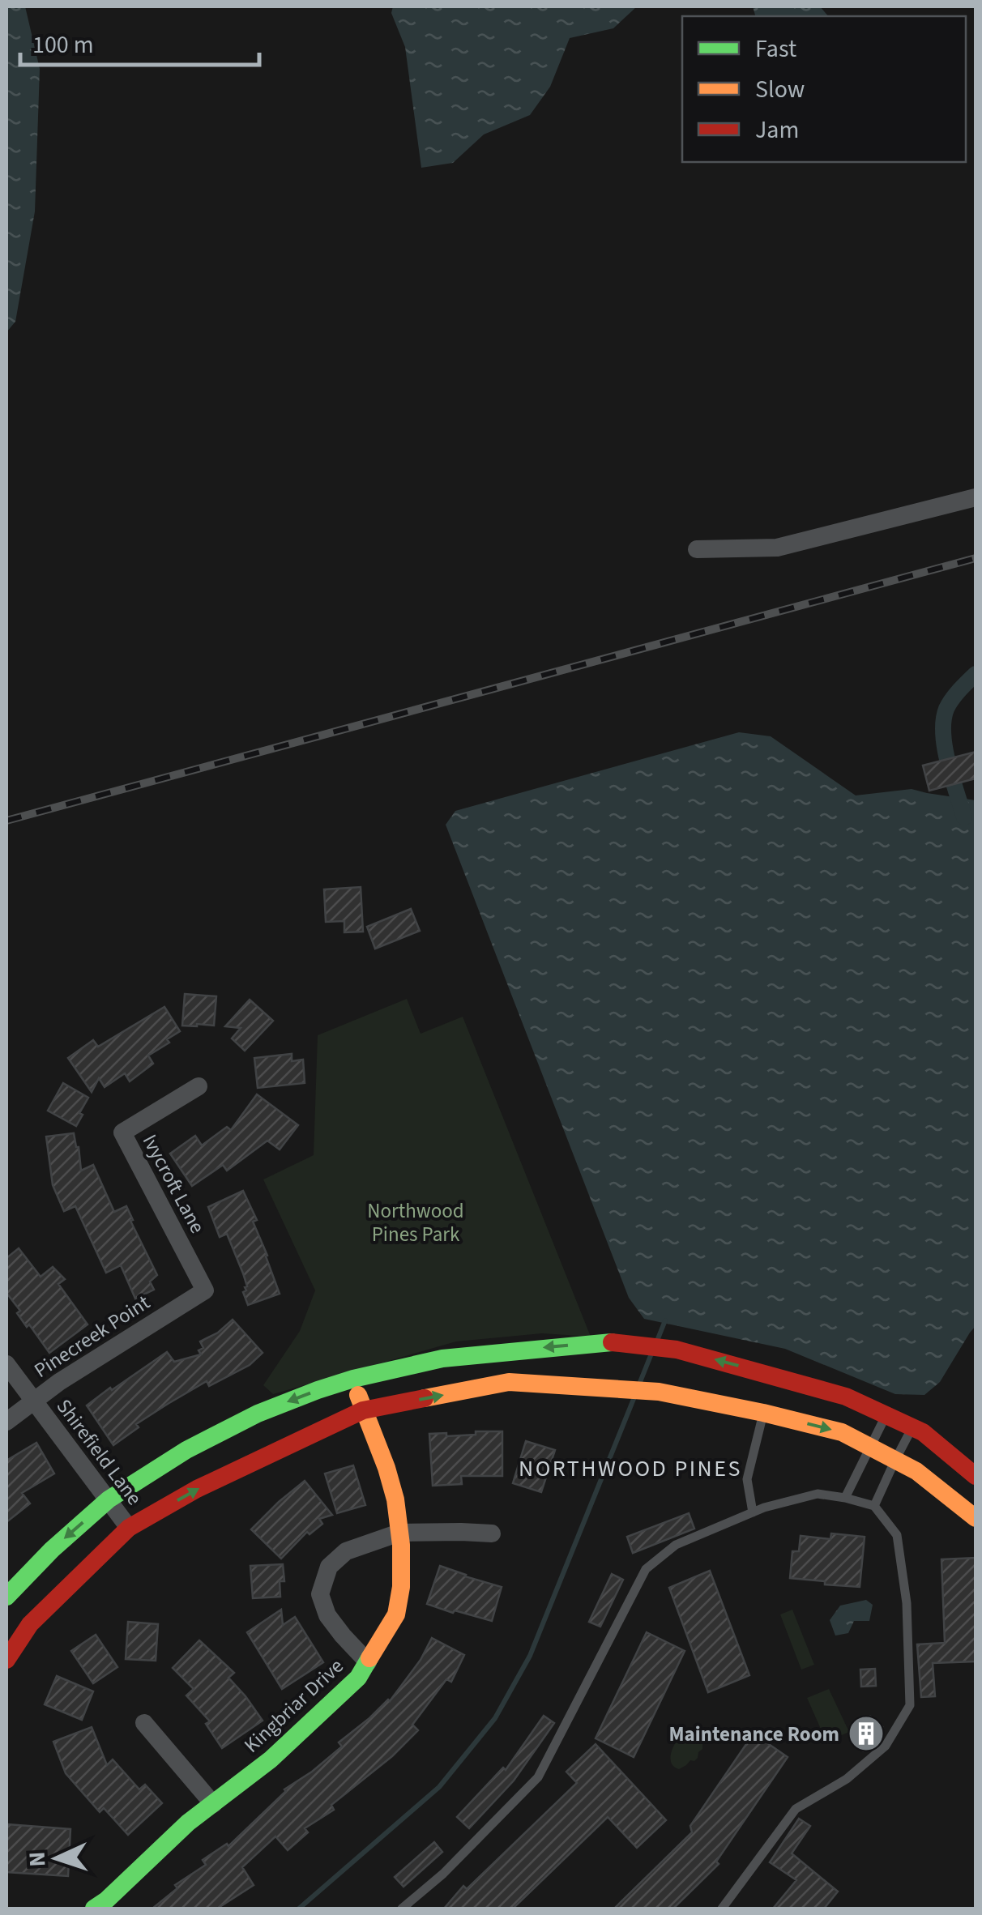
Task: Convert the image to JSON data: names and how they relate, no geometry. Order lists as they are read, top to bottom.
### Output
{
  "streets": {
    "street": [
      "Ivycroft Lane",
      "Pinecreek Point",
      "Shirefield Lane",
      "Kingbriar Drive"
    ]
  },
  "crossings": [
    ["Ivycroft Lane", "Pinecreek Point"],
    ["Pinecreek Point", "Shirefield Lane"]
  ],
  "districts": ["NORTHWOOD PINES"],
  "parks": ["Northwood Pines Park"],
  "places": {
    "building": ["Maintenance Room"]
  },
  "legend": ["Fast", "Slow", "Jam"],
  "scale_bar": "100 m",
  "north": "left"
}
